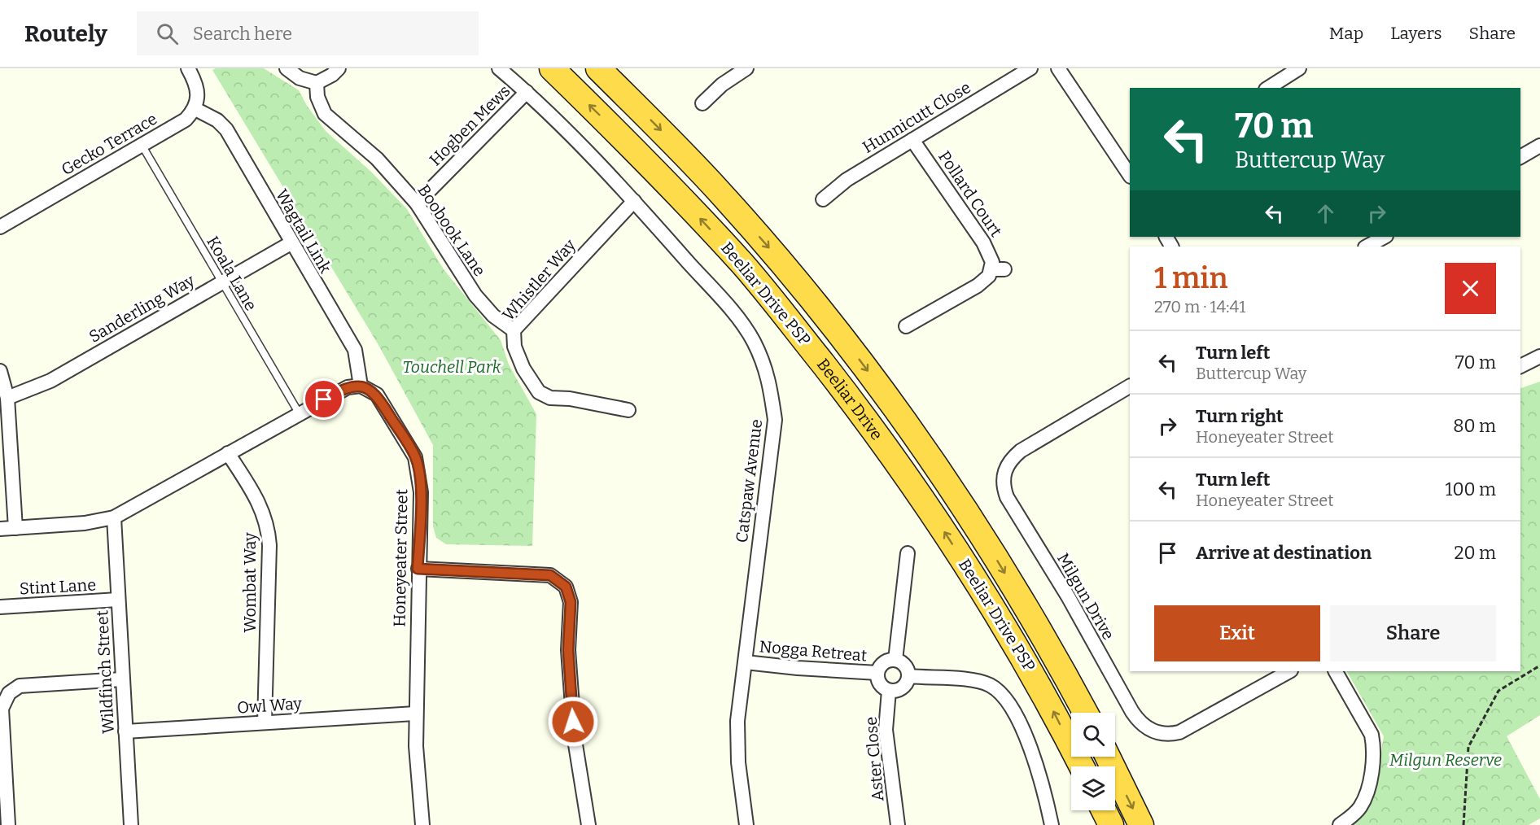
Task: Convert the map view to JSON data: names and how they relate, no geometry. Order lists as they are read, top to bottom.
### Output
{
  "streets": {
    "highway": ["Beeliar Drive"],
    "street": [
      "Hunnicutt Close",
      "Hogben Mews",
      "Gecko Terrace",
      "Pollard Court",
      "Boobook Lane",
      "Wagtail Link",
      "Whistler Way",
      "Sanderling Way",
      "Catspaw Avenue",
      "Honeyeater Street",
      "Wombat Way",
      "Stint Lane",
      "Milgun Drive",
      "Nogga Retreat",
      "Wildfinch Street",
      "Owl Way",
      "Aster Close"
    ],
    "lane": ["Koala Lane"]
  },
  "crossings": [
    ["Hunnicutt Close", "Pollard Court"],
    ["Hogben Mews", "Boobook Lane"],
    ["Hogben Mews", "Catspaw Avenue"],
    ["Gecko Terrace", "Wagtail Link"],
    ["Gecko Terrace", "Koala Lane"],
    ["Boobook Lane", "Whistler Way"],
    ["Wagtail Link", "Sanderling Way"],
    ["Wagtail Link", "Honeyeater Street"],
    ["Koala Lane", "Sanderling Way"],
    ["Whistler Way", "Catspaw Avenue"],
    ["Catspaw Avenue", "Nogga Retreat"],
    ["Honeyeater Street", "Owl Way"],
    ["Wombat Way", "Owl Way"],
    ["Stint Lane", "Wildfinch Street"],
    ["Nogga Retreat", "Aster Close"],
    ["Wildfinch Street", "Owl Way"]
  ],
  "parks": ["Touchell Park", "Milgun Reserve"],
  "page": {
    "header": "Routely",
    "search": "Search here",
    "nav": ["Map", "Layers", "Share"],
    "turn": ["70 m", "Buttercup Way"],
    "heading": ["1 min", "270 m · 14:41"],
    "list": [
      {
        "name": "Turn left",
        "note": "Buttercup Way",
        "value": "70 m"
      },
      {
        "name": "Turn right",
        "note": "Honeyeater Street",
        "value": "80 m"
      },
      {
        "name": "Turn left",
        "note": "Honeyeater Street",
        "value": "100 m"
      },
      {
        "name": "Arrive at destination",
        "value": "20 m"
      }
    ],
    "buttons": ["Exit", "Share"]
  }
}
